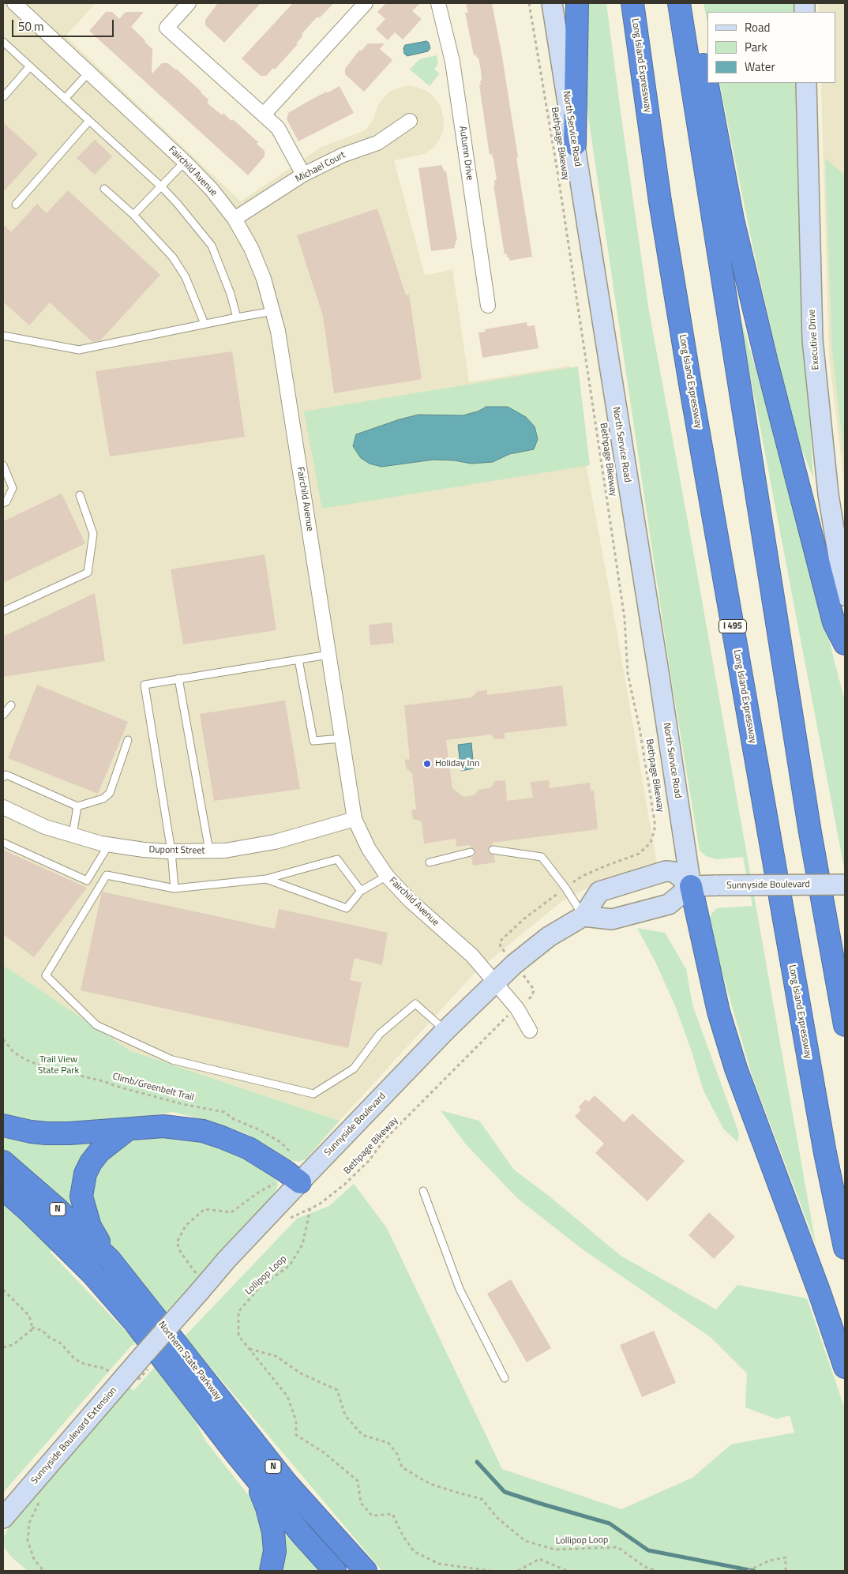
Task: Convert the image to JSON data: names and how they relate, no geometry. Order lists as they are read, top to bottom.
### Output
{
  "streets": {
    "highway": [
      "Long Island Expressway",
      "I 495",
      "N",
      "Northern State Parkway"
    ],
    "main road": [
      "North Service Road",
      "Executive Drive",
      "Sunnyside Boulevard",
      "Sunnyside Boulevard Extension"
    ],
    "street": [
      "Autumn Drive",
      "Michael Court",
      "Fairchild Avenue",
      "Dupont Street"
    ],
    "path": ["Bethpage Bikeway", "Climb/Greenbelt Trail", "Lollipop Loop"]
  },
  "crossings": [
    ["North Service Road", "Sunnyside Boulevard"],
    ["Bethpage Bikeway", "Lollipop Loop"],
    ["Michael Court", "Fairchild Avenue"],
    ["Fairchild Avenue", "Dupont Street"],
    ["Fairchild Avenue", "Sunnyside Boulevard"],
    ["Sunnyside Boulevard", "Sunnyside Boulevard Extension"]
  ],
  "parks": ["Trail View State Park"],
  "places": ["Holiday Inn"],
  "legend": ["Road", "Park", "Water"],
  "scale_bar": "50 m"
}
